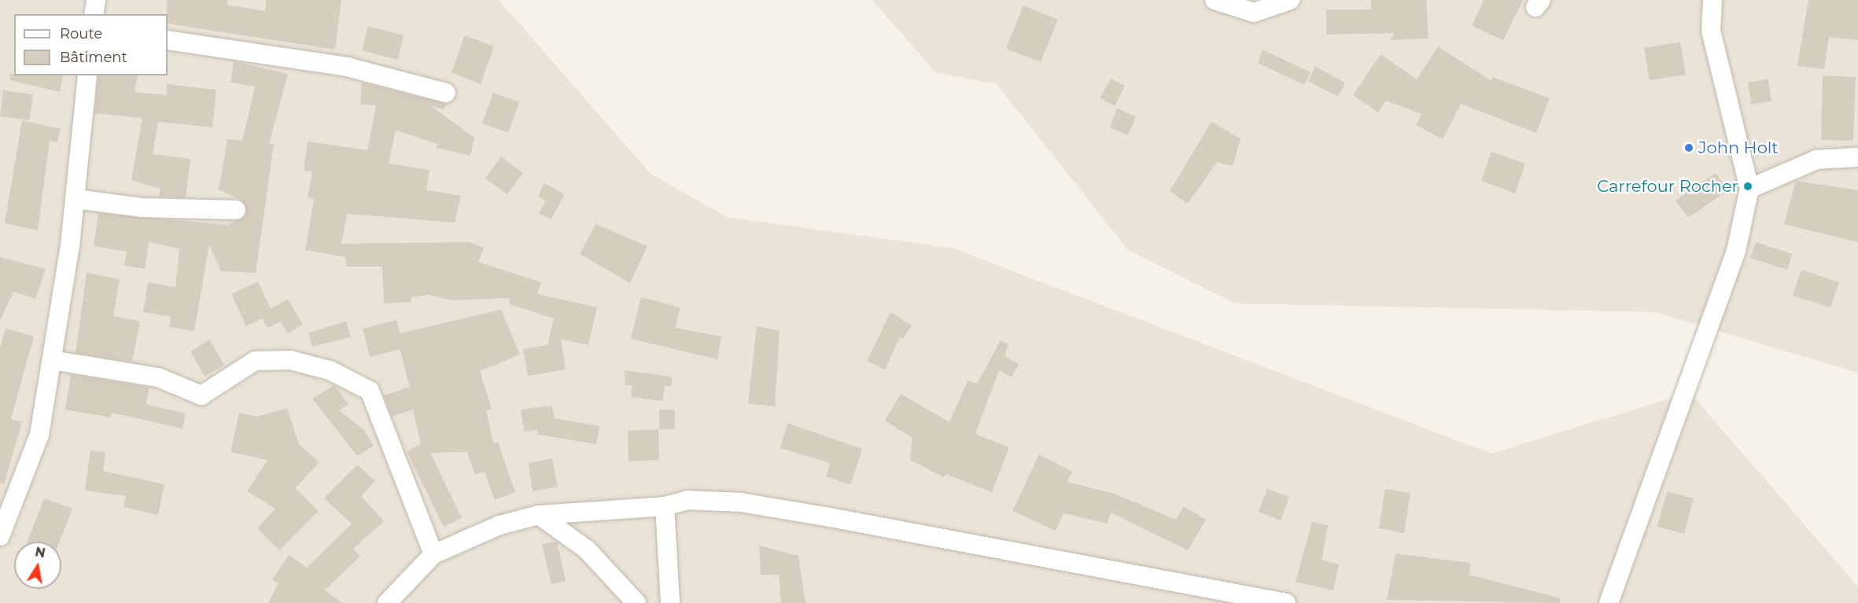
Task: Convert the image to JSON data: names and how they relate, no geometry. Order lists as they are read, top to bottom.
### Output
{
  "places": ["John Holt", "Carrefour Rocher"],
  "legend": ["Route", "Bâtiment"],
  "north": "top"
}
